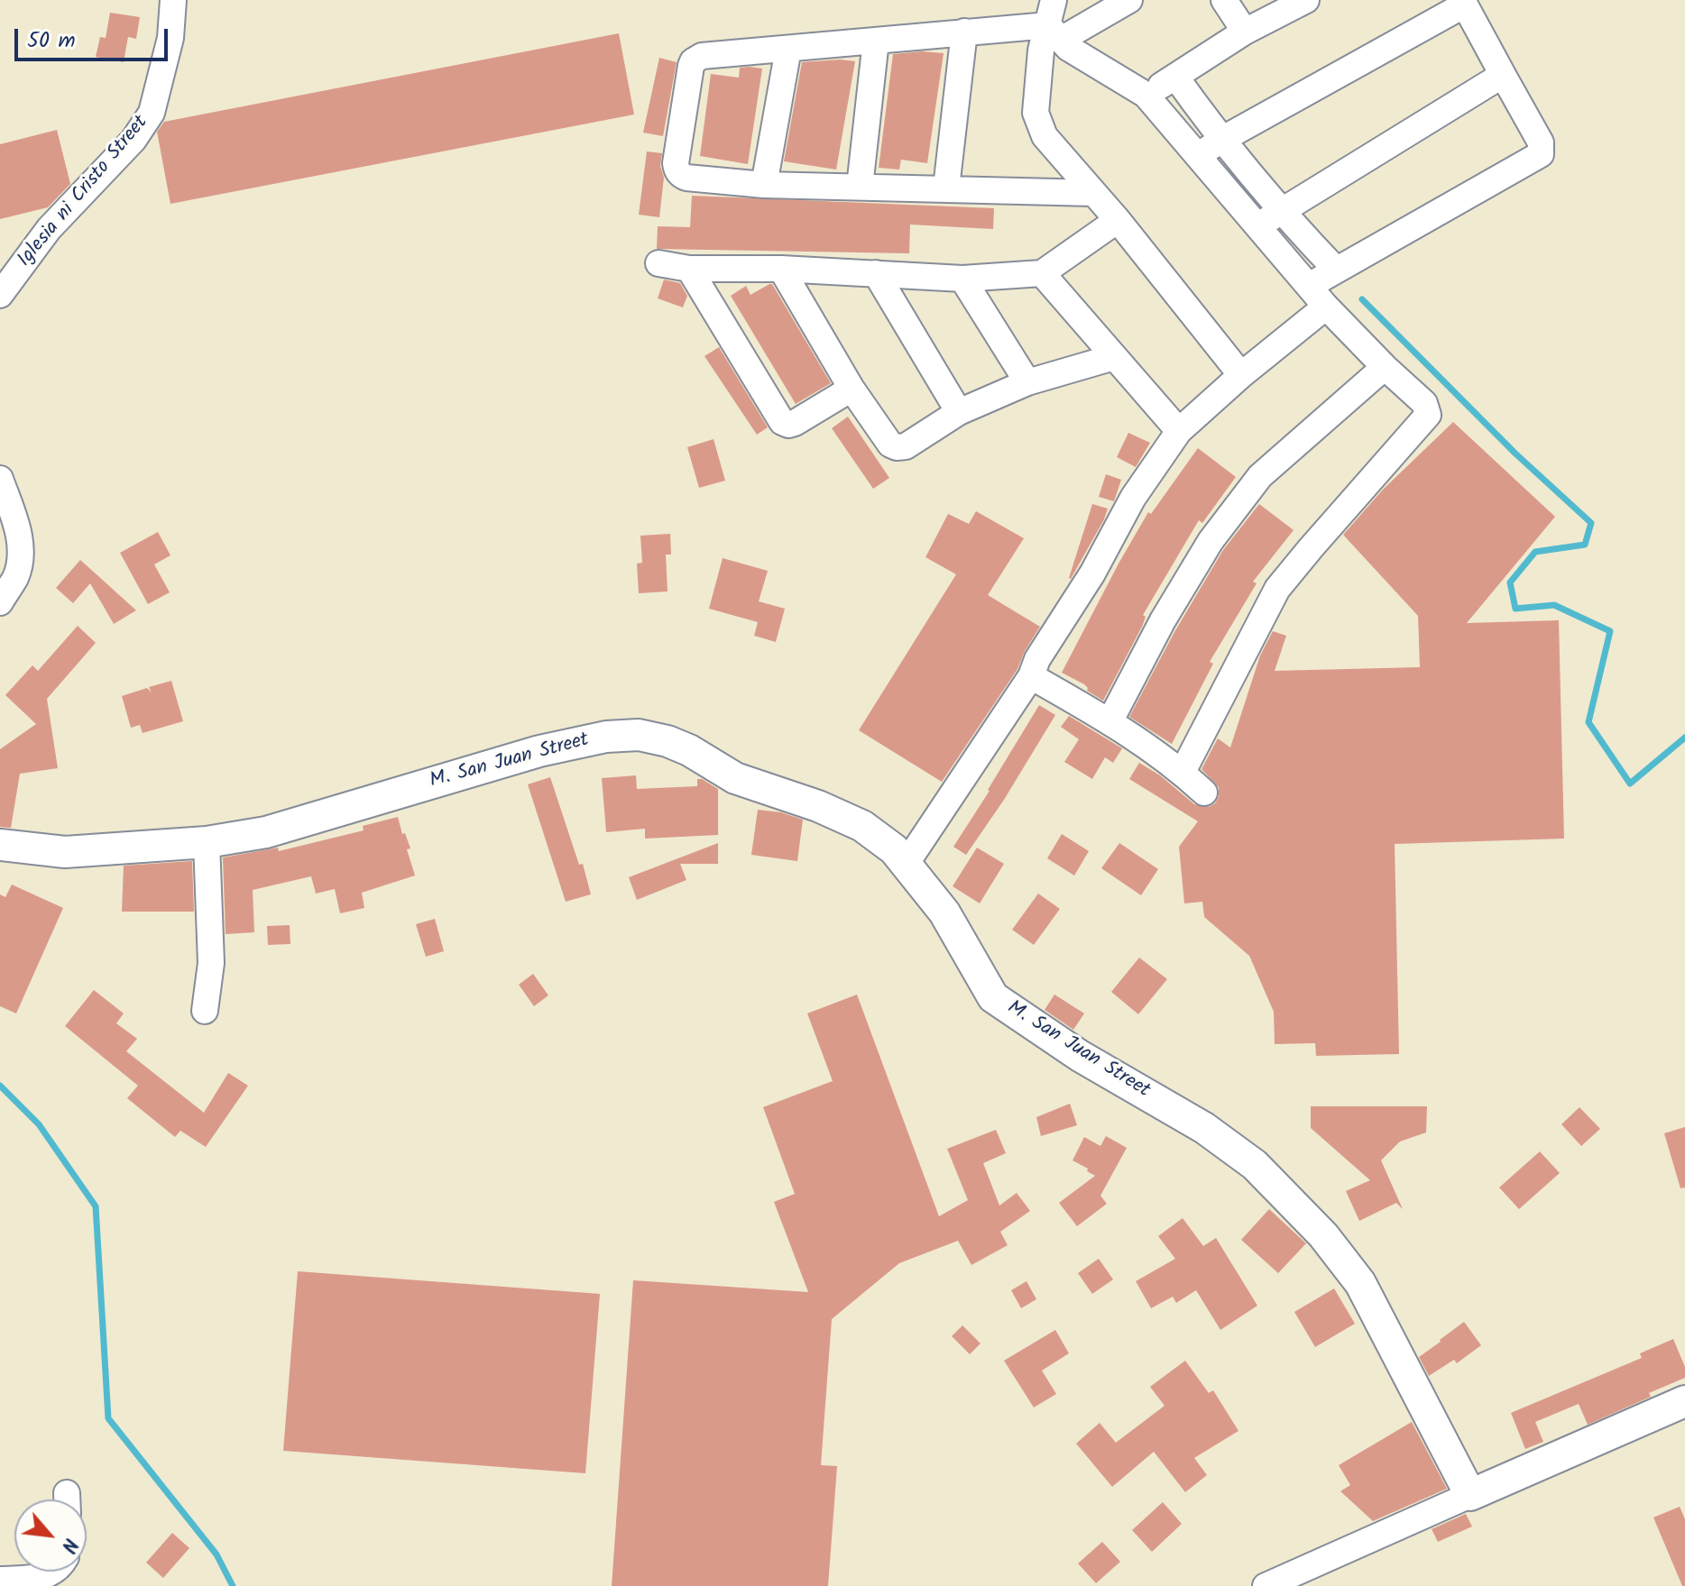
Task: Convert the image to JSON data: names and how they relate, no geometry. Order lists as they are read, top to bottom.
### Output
{
  "streets": {
    "street": ["Iglesia ni Cristo Street", "M. San Juan Street"]
  },
  "scale_bar": "50 m",
  "north": "bottom right"
}
